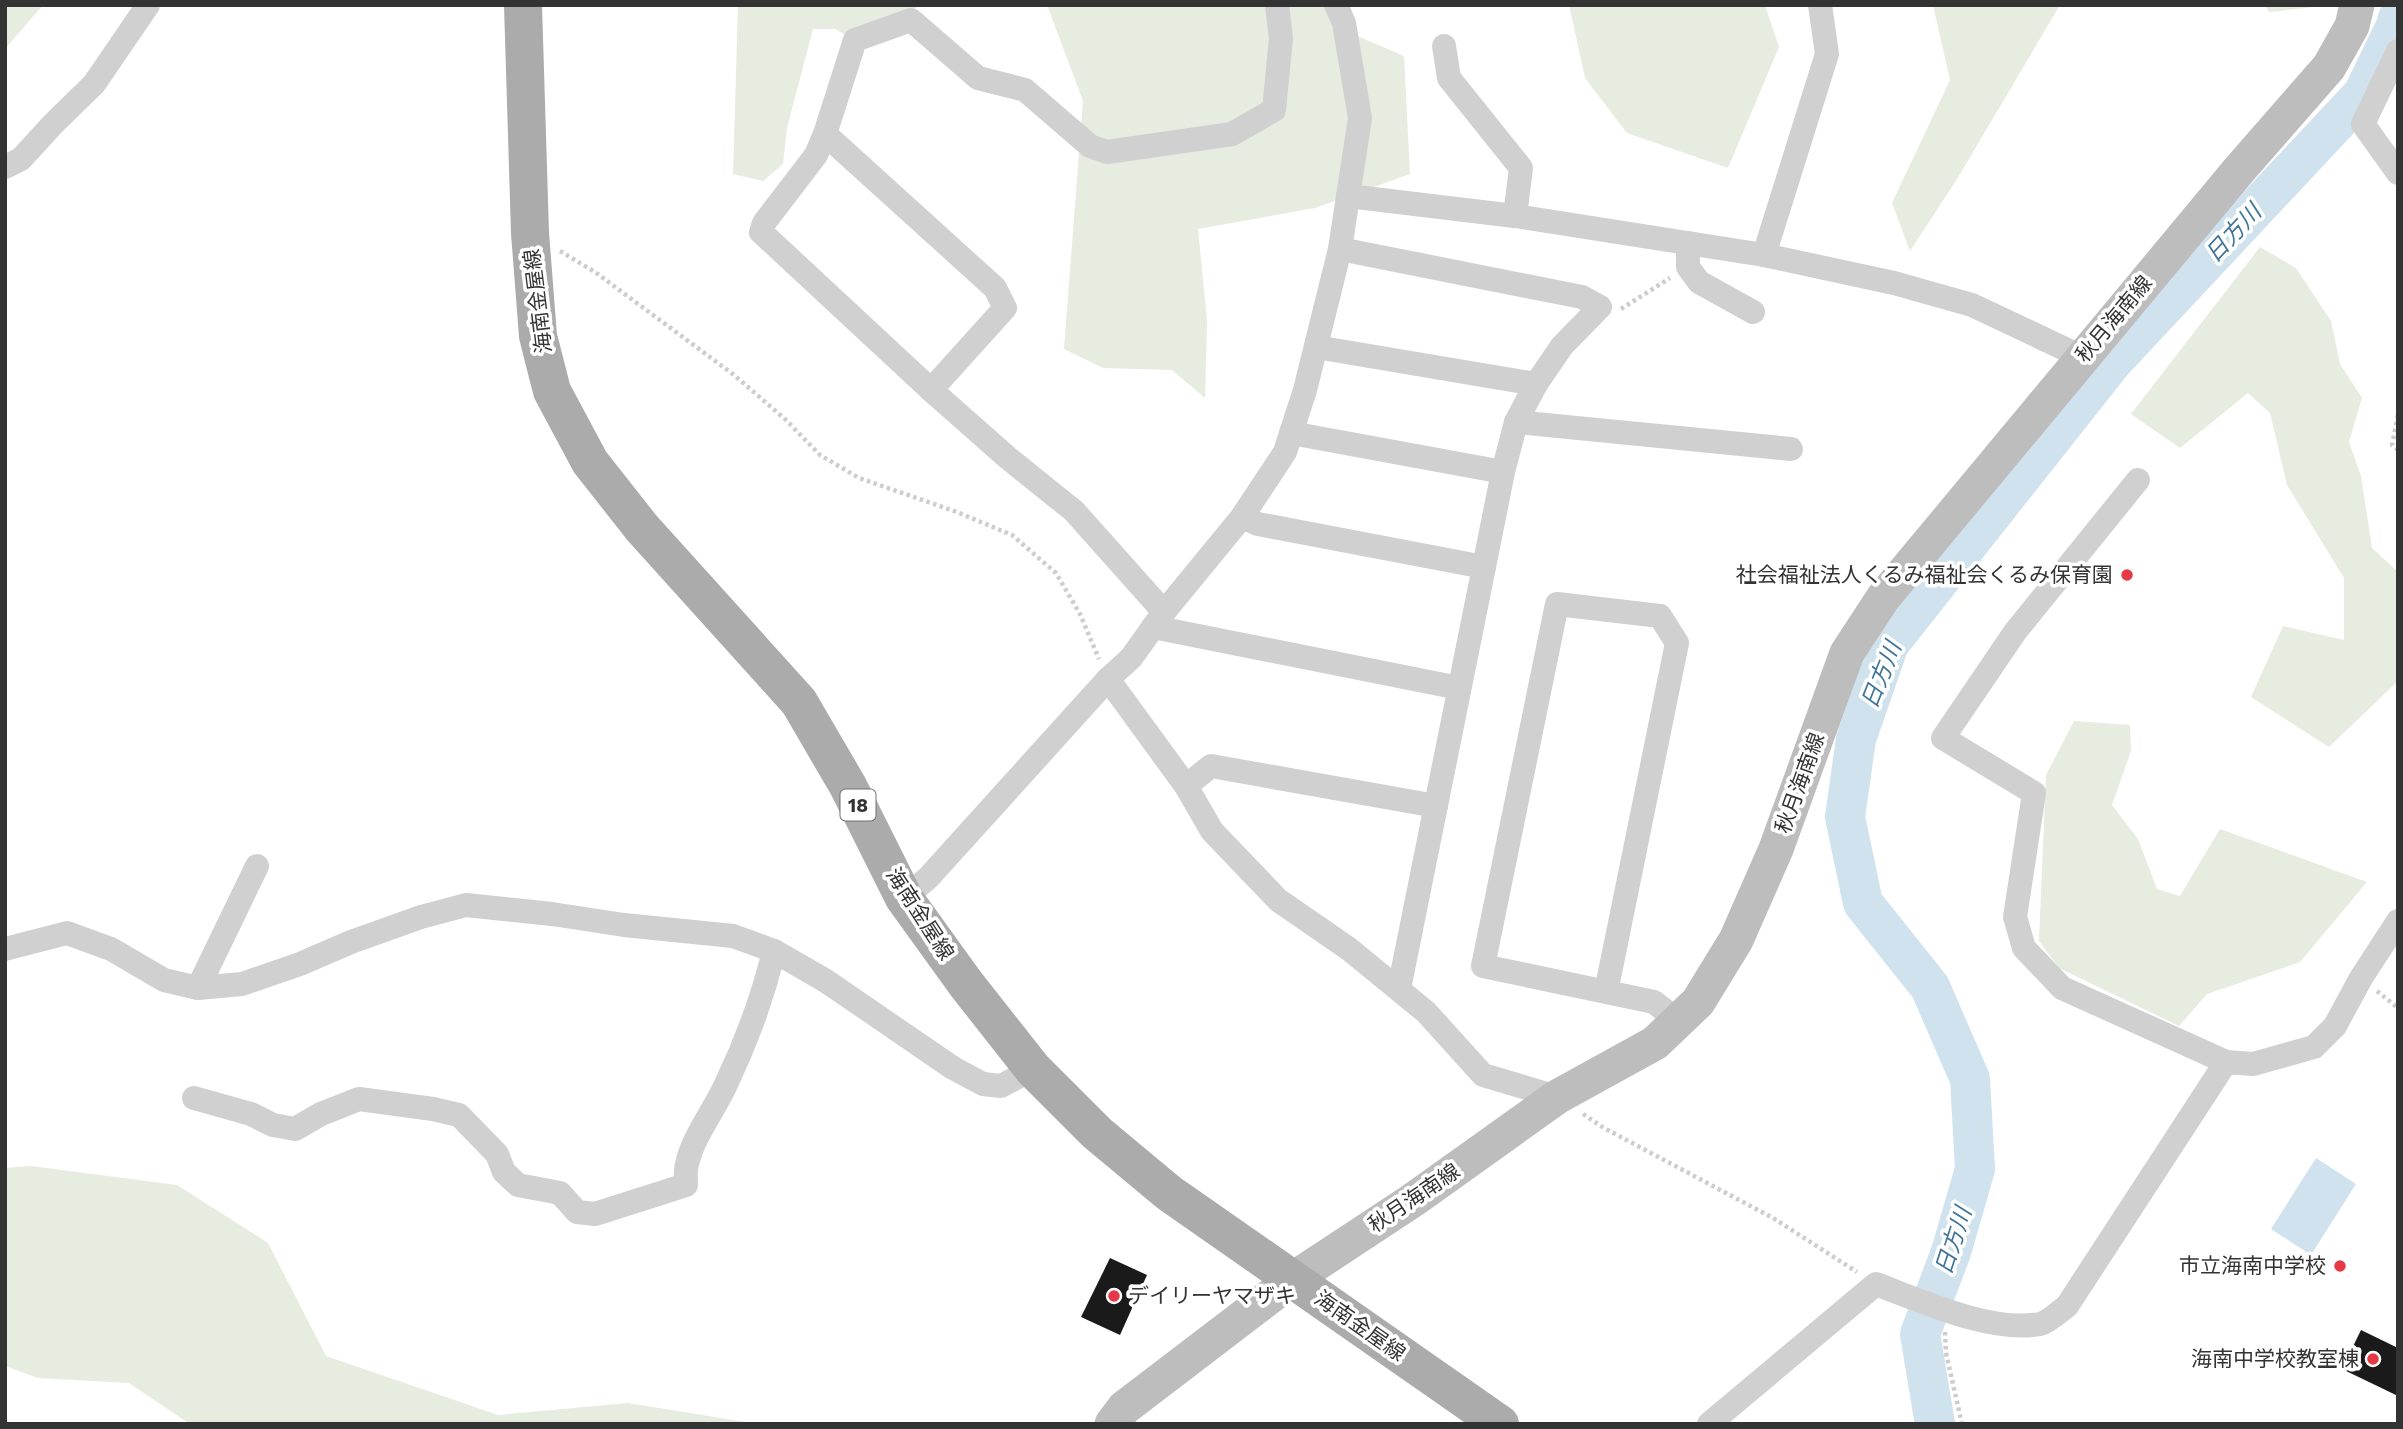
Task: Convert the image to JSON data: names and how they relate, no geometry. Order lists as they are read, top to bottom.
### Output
{
  "streets": {
    "main road": ["海南金屋線", "秋月海南線", "18"]
  },
  "crossings": [
    ["海南金屋線", "秋月海南線"]
  ],
  "water": ["日方川"],
  "places": [
    "社会福祉法人くるみ福祉会くるみ保育園",
    "市立海南中学校",
    "デイリーヤマザキ",
    "海南中学校教室棟"
  ]
}
